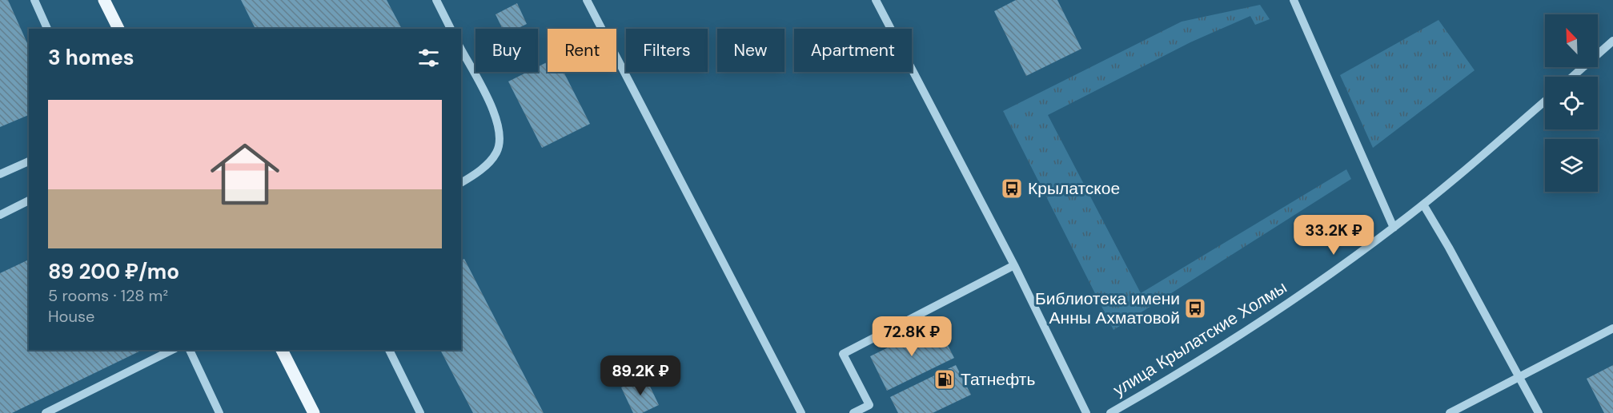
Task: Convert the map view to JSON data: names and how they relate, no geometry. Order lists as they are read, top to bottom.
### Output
{
  "streets": {
    "street": ["улица Крылатские Холмы"]
  },
  "places": {
    "bus stop": ["Крылатское", "Библиотека имени Анны Ахматовой"],
    "fuel station": ["Татнефть"]
  },
  "north": "top left",
  "page": {
    "chip": [
      "Buy",
      "Rent",
      "Filters",
      "New",
      "Apartment"
    ],
    "heading": "3 homes",
    "list": [
      {
        "name": "89 200 ₽/mo",
        "note": "5 rooms · 128 m² · House"
      }
    ],
    "price": ["33.2K ₽", "72.8K ₽", "89.2K ₽"]
  }
}
